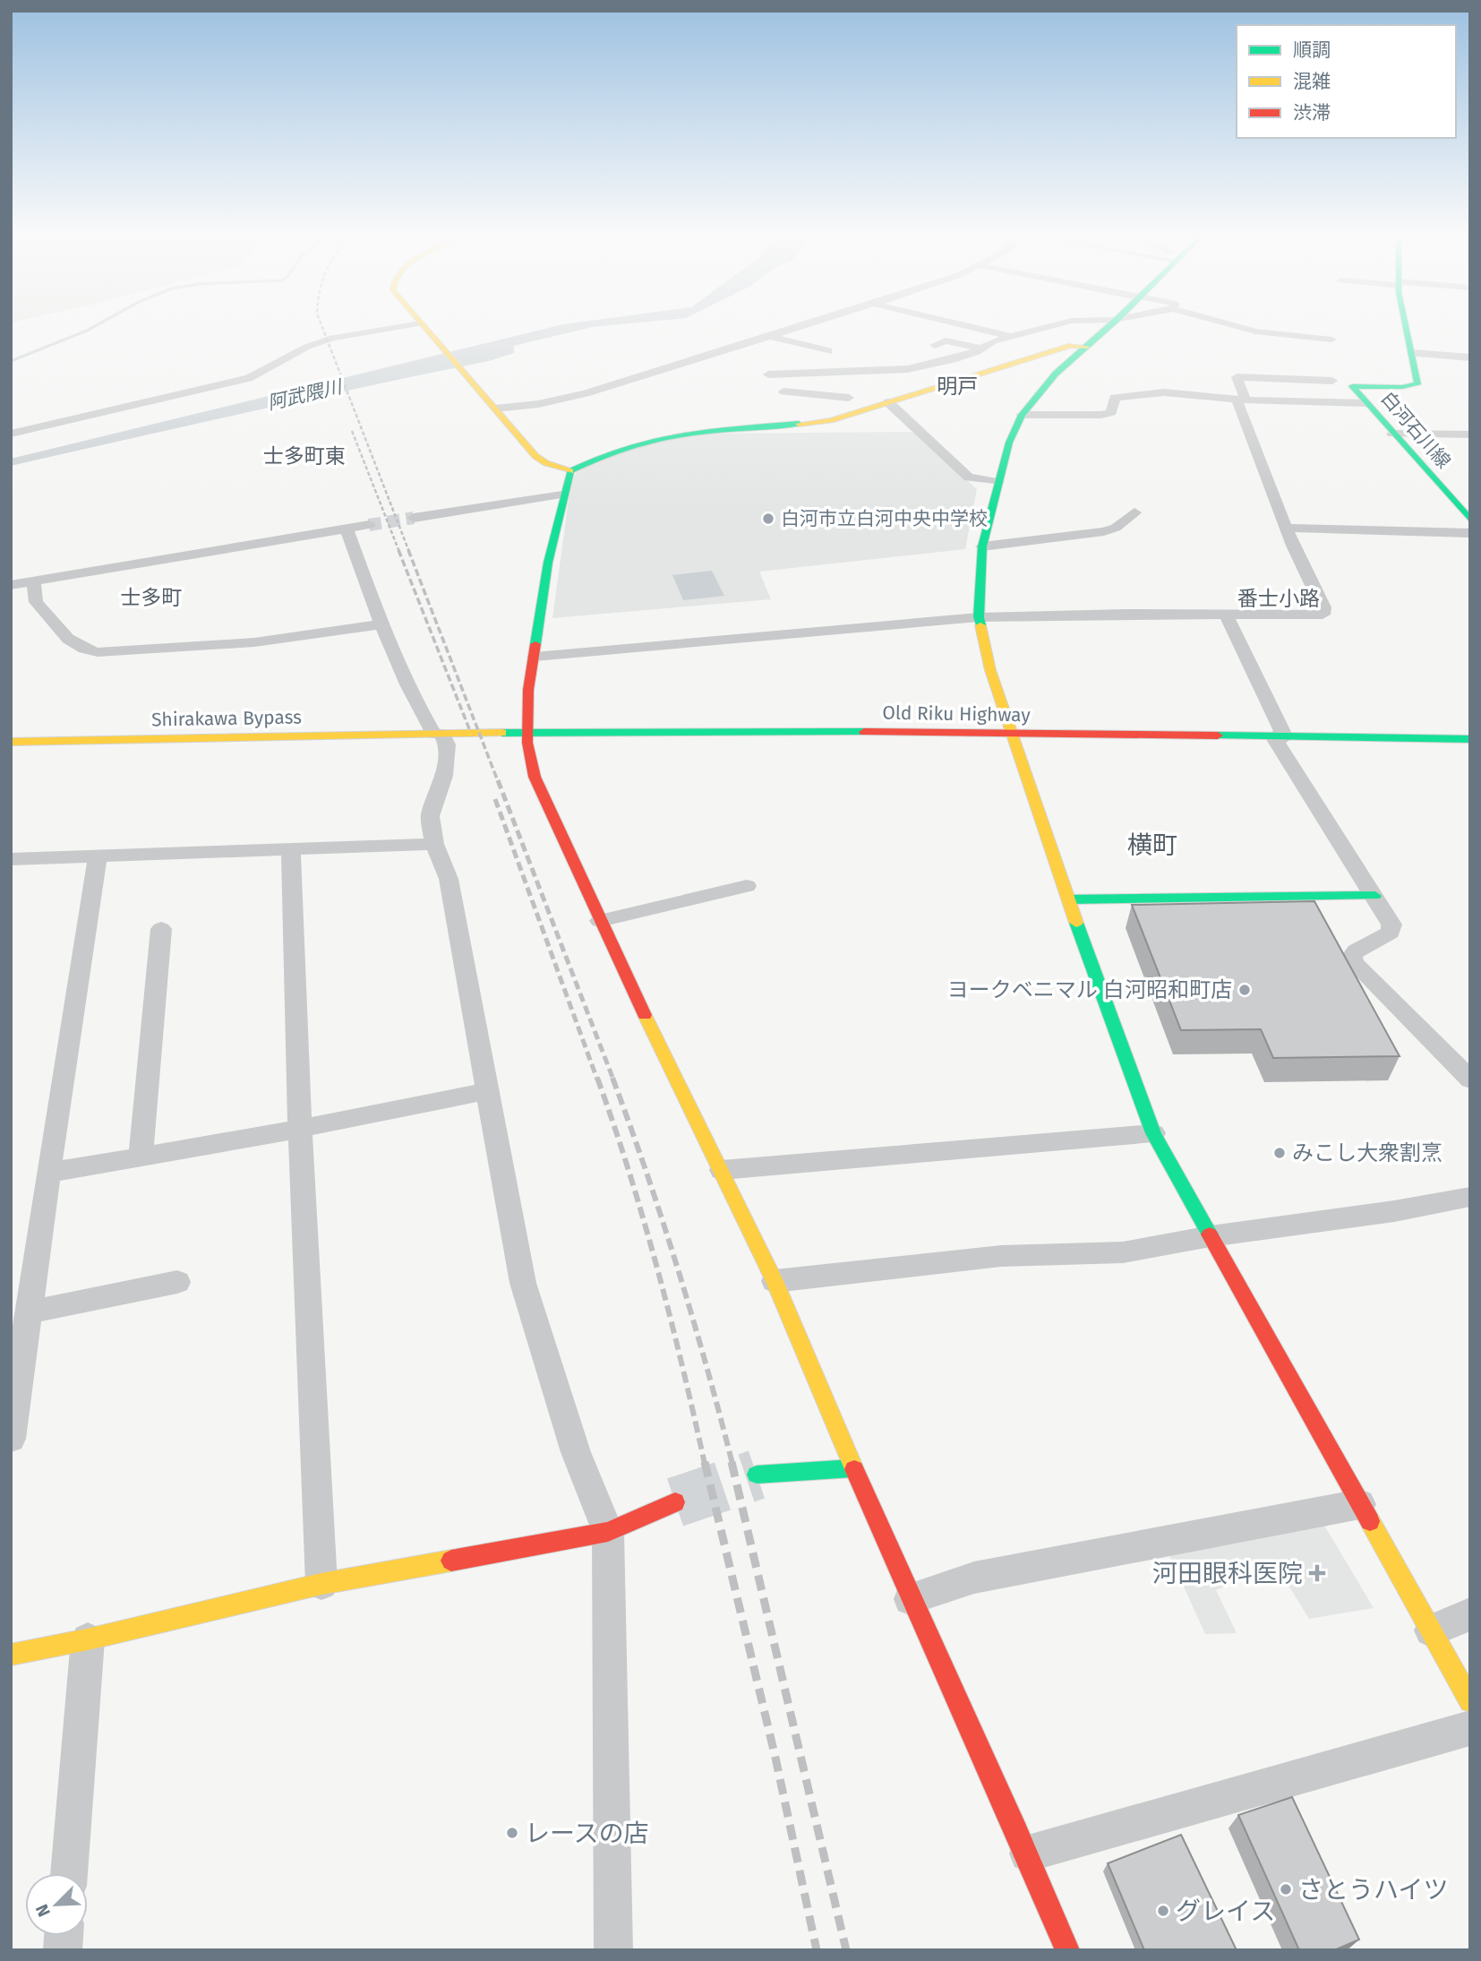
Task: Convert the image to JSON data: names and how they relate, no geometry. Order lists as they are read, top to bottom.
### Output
{
  "streets": {
    "main road": ["白河石川線", "Old Riku Highway", "Shirakawa Bypass"]
  },
  "crossings": [
    ["Old Riku Highway", "Shirakawa Bypass"]
  ],
  "districts": [
    "明戸",
    "士多町東",
    "士多町",
    "番士小路",
    "横町"
  ],
  "water": ["阿武隈川"],
  "places": {
    "other": [
      "白河市立白河中央中学校",
      "ヨークベニマル 白河昭和町店",
      "みこし大衆割烹",
      "レースの店",
      "さとうハイツ",
      "グレイス"
    ],
    "health": ["河田眼科医院"]
  },
  "legend": ["順調", "混雑", "渋滞"],
  "north": "bottom left"
}
